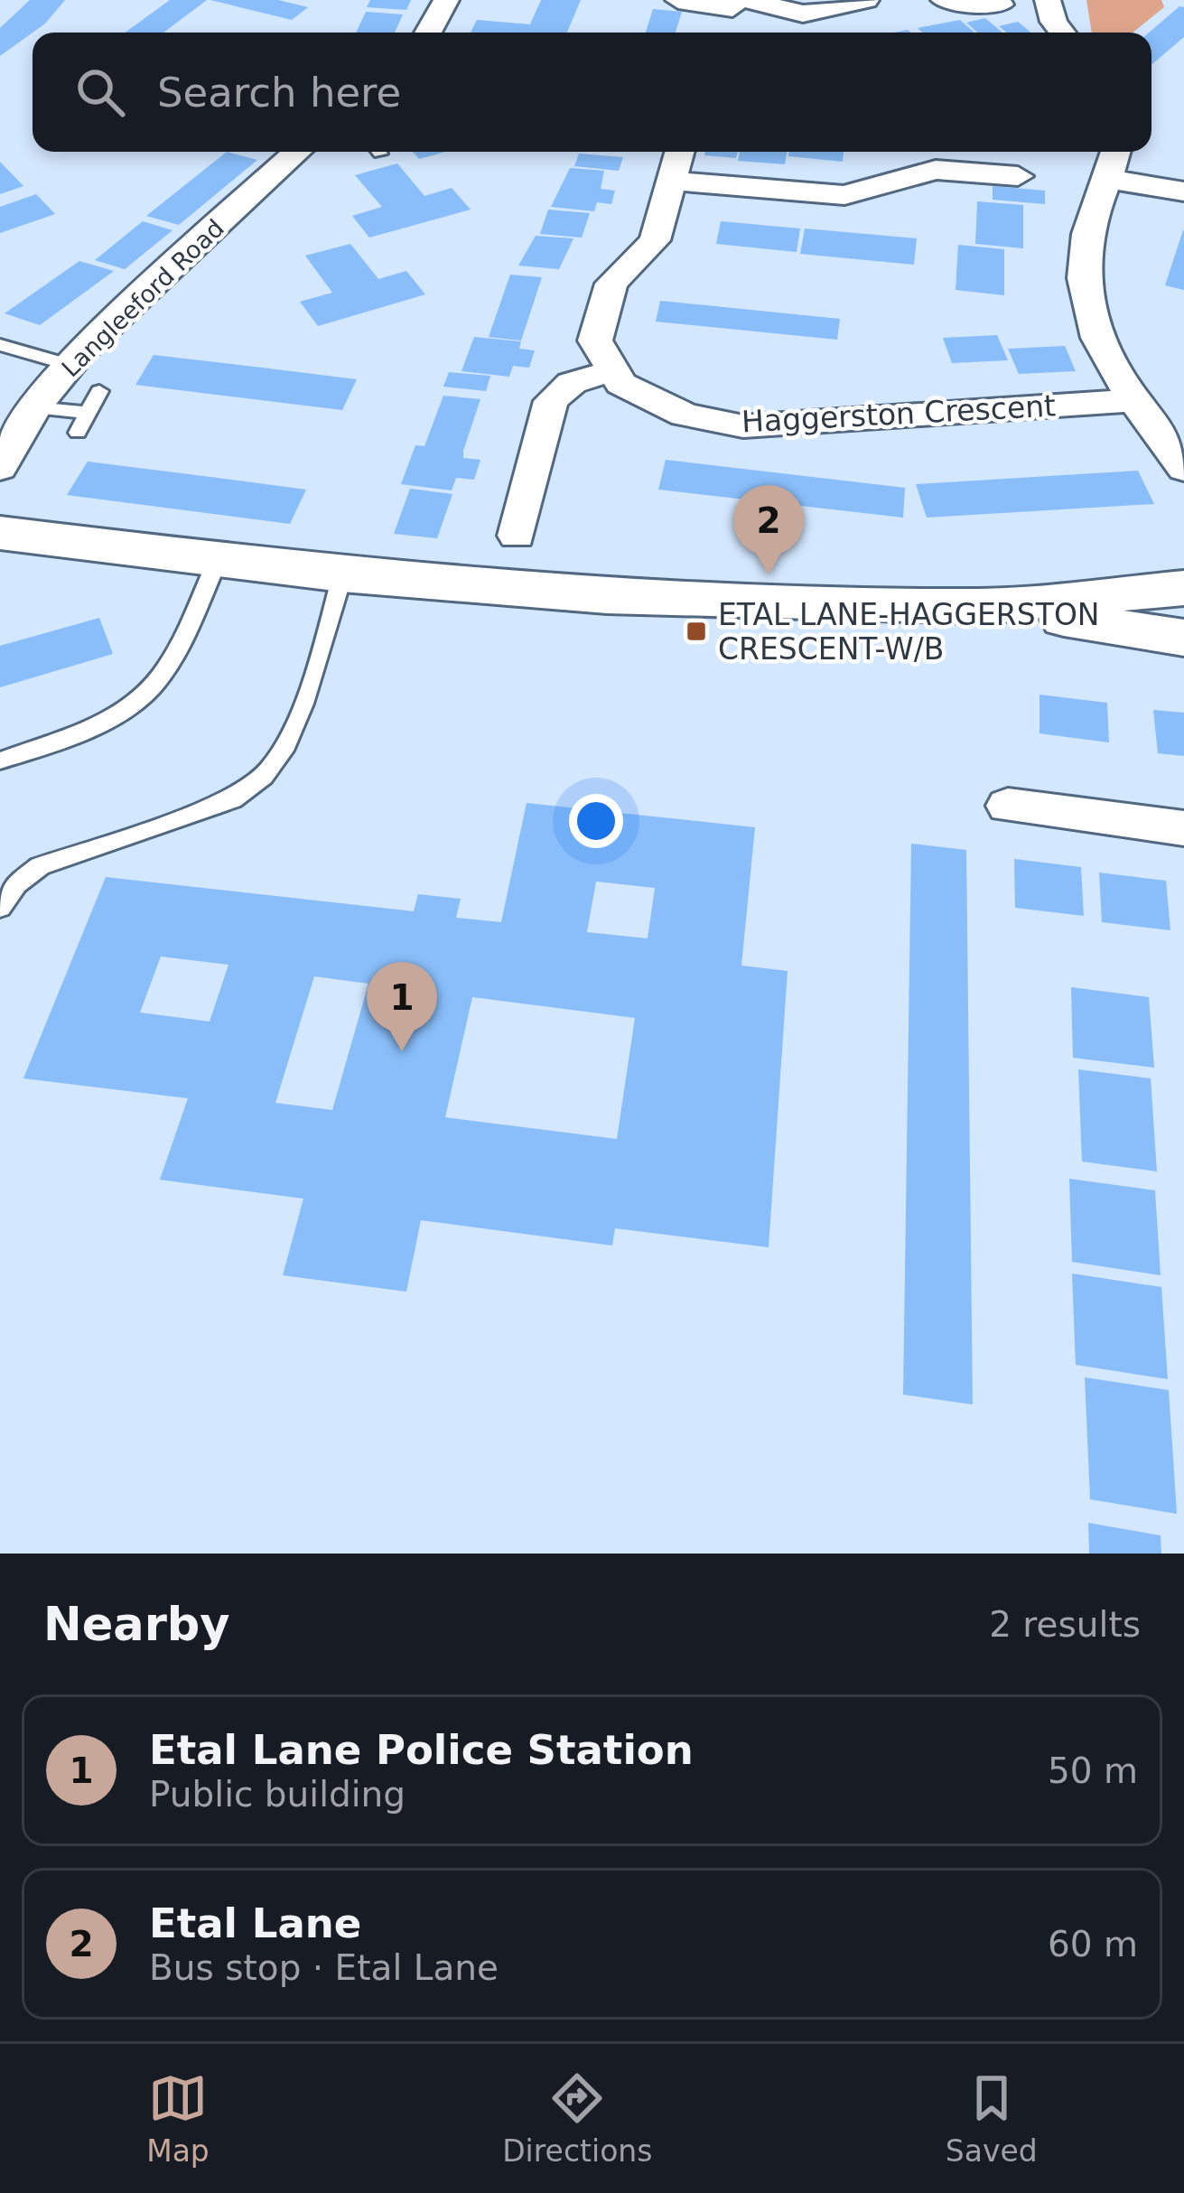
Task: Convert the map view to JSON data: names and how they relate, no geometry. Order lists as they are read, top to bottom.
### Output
{
  "streets": {
    "street": ["Langleeford Road", "Haggerston Crescent"]
  },
  "places": {
    "transit": ["ETAL LANE-HAGGERSTON CRESCENT-W/B"]
  },
  "page": {
    "search": "Search here",
    "pins": ["2", "1"],
    "heading": ["Nearby", "2 results"],
    "list": [
      {
        "mark": "1",
        "name": "Etal Lane Police Station",
        "note": "Public building",
        "value": "50 m"
      },
      {
        "mark": "2",
        "name": "Etal Lane",
        "note": "Bus stop · Etal Lane",
        "value": "60 m"
      }
    ],
    "nav": ["Map", "Directions", "Saved"]
  }
}
